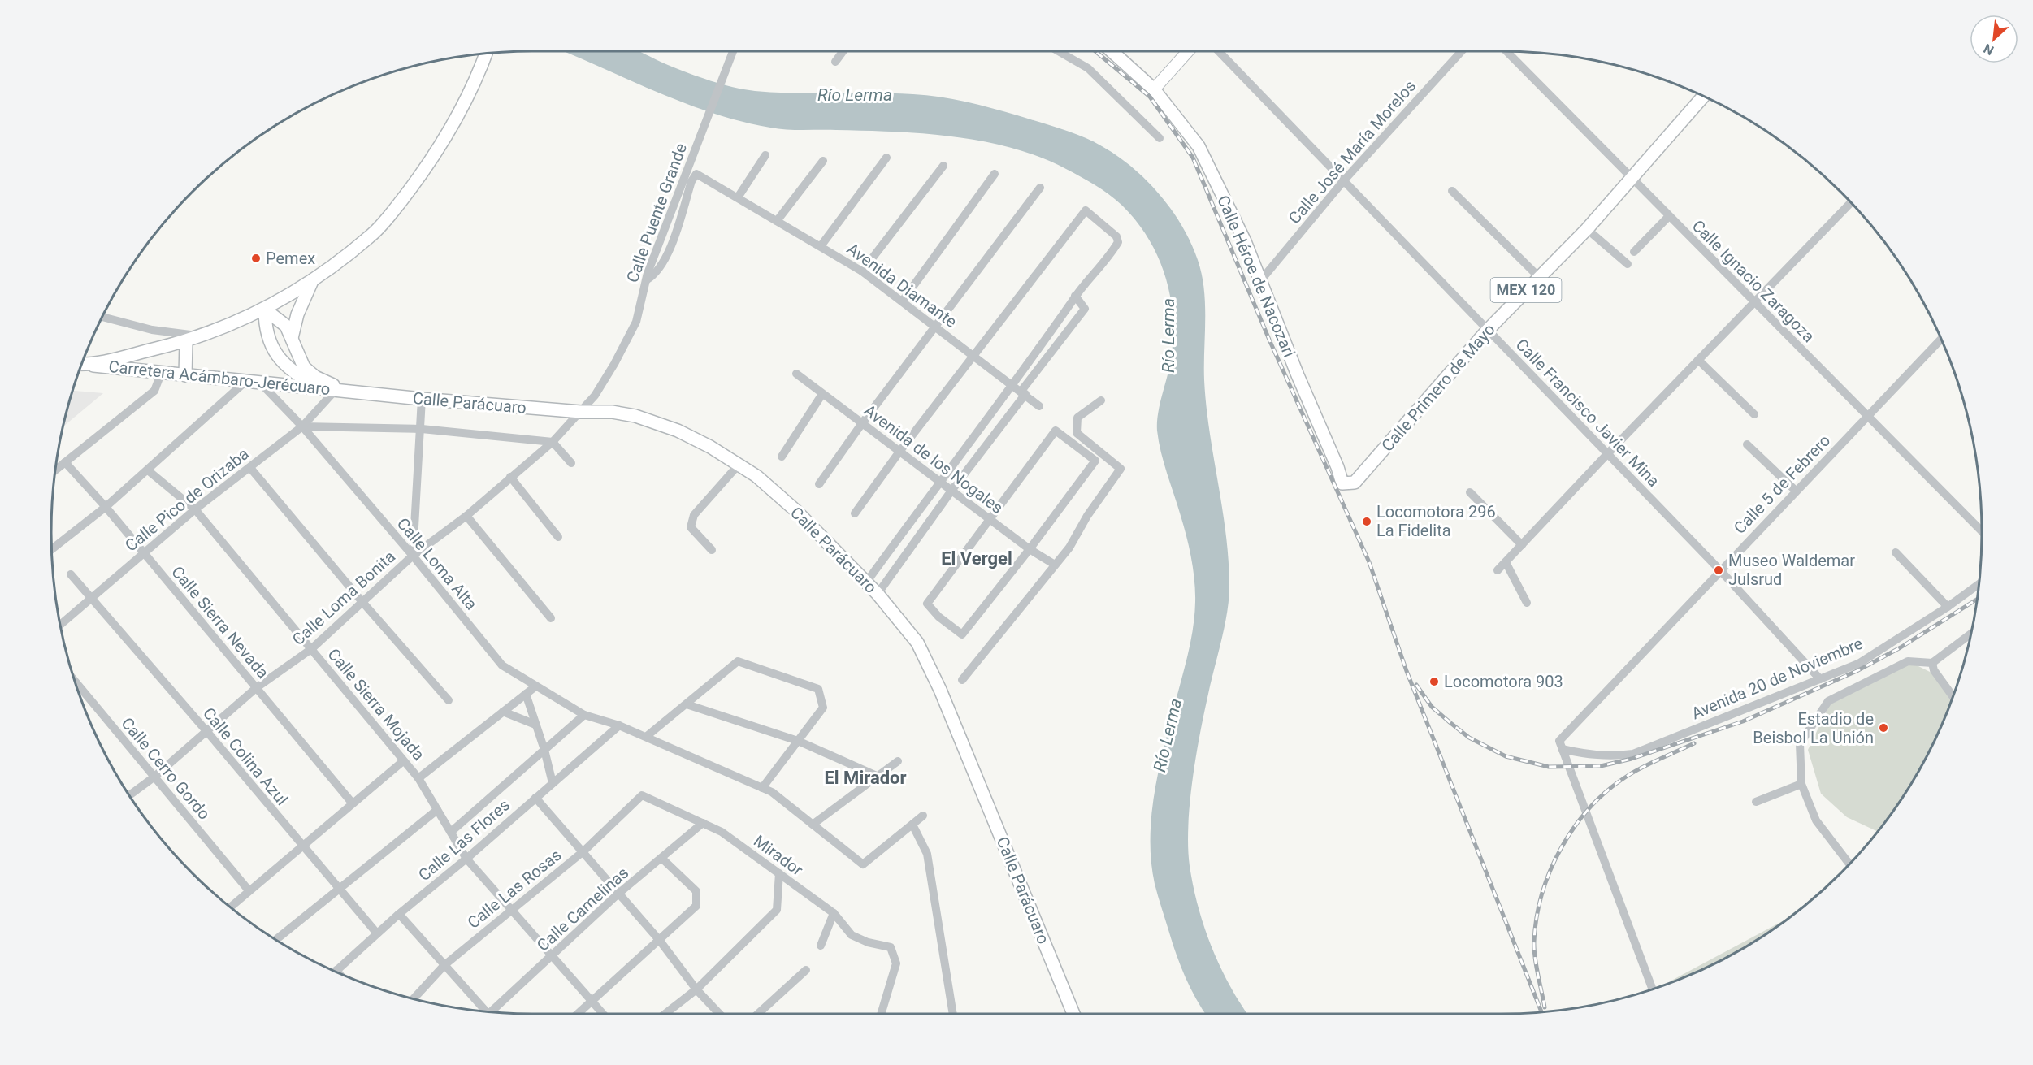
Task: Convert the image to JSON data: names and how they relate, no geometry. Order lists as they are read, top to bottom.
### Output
{
  "streets": {
    "main road": [
      "Calle Héroe de Nacozari",
      "MEX 120",
      "Carretera Acámbaro-Jerécuaro",
      "Calle Primero de Mayo",
      "Calle Parácuaro"
    ],
    "street": [
      "Calle José María Morelos",
      "Calle Puente Grande",
      "Calle Ignacio Zaragoza",
      "Avenida Diamante",
      "Calle Francisco Javier Mina",
      "Avenida de los Nogales",
      "Calle 5 de Febrero",
      "Calle Pico de Orizaba",
      "Calle Loma Alta",
      "Calle Loma Bonita",
      "Calle Sierra Nevada",
      "Avenida 20 de Noviembre",
      "Calle Sierra Mojada",
      "Calle Colina Azul",
      "Calle Cerro Gordo",
      "Calle Las Flores",
      "Mirador",
      "Calle Las Rosas",
      "Calle Camelinas"
    ]
  },
  "crossings": [
    ["Calle José María Morelos", "Calle Héroe de Nacozari"],
    ["Calle José María Morelos", "Calle Francisco Javier Mina"],
    ["Calle Puente Grande", "Avenida Diamante"],
    ["Calle Puente Grande", "Calle Parácuaro"],
    ["Calle Puente Grande", "Calle Loma Bonita"],
    ["Calle Héroe de Nacozari", "Calle Primero de Mayo"],
    ["Calle Ignacio Zaragoza", "Calle Primero de Mayo"],
    ["Calle Ignacio Zaragoza", "Calle 5 de Febrero"],
    ["Carretera Acámbaro-Jerécuaro", "Calle Parácuaro"],
    ["Carretera Acámbaro-Jerécuaro", "Calle Pico de Orizaba"],
    ["Carretera Acámbaro-Jerécuaro", "Calle Loma Alta"],
    ["Calle Primero de Mayo", "Calle Francisco Javier Mina"],
    ["Calle Parácuaro", "Calle Pico de Orizaba"],
    ["Calle Parácuaro", "Calle Loma Bonita"],
    ["Calle Francisco Javier Mina", "Calle 5 de Febrero"],
    ["Calle Francisco Javier Mina", "Avenida 20 de Noviembre"],
    ["Calle 5 de Febrero", "Avenida 20 de Noviembre"],
    ["Calle Pico de Orizaba", "Calle Loma Alta"],
    ["Calle Pico de Orizaba", "Calle Sierra Nevada"],
    ["Calle Pico de Orizaba", "Calle Sierra Mojada"],
    ["Calle Pico de Orizaba", "Calle Colina Azul"],
    ["Calle Loma Alta", "Calle Loma Bonita"],
    ["Calle Loma Alta", "Calle Las Flores"],
    ["Calle Loma Bonita", "Calle Sierra Nevada"],
    ["Calle Loma Bonita", "Calle Sierra Mojada"],
    ["Calle Loma Bonita", "Calle Colina Azul"],
    ["Calle Loma Bonita", "Calle Cerro Gordo"],
    ["Calle Sierra Mojada", "Calle Las Flores"],
    ["Calle Sierra Mojada", "Calle Las Rosas"],
    ["Calle Sierra Mojada", "Calle Camelinas"],
    ["Calle Colina Azul", "Calle Las Flores"],
    ["Mirador", "Calle Las Rosas"],
    ["Mirador", "Calle Camelinas"]
  ],
  "districts": ["El Vergel", "El Mirador"],
  "water": ["Río Lerma"],
  "places": [
    "Pemex",
    "Locomotora 296 La Fidelita",
    "Museo Waldemar Julsrud",
    "Locomotora 903",
    "Estadio de Beisbol La Unión"
  ],
  "north": "bottom left"
}
